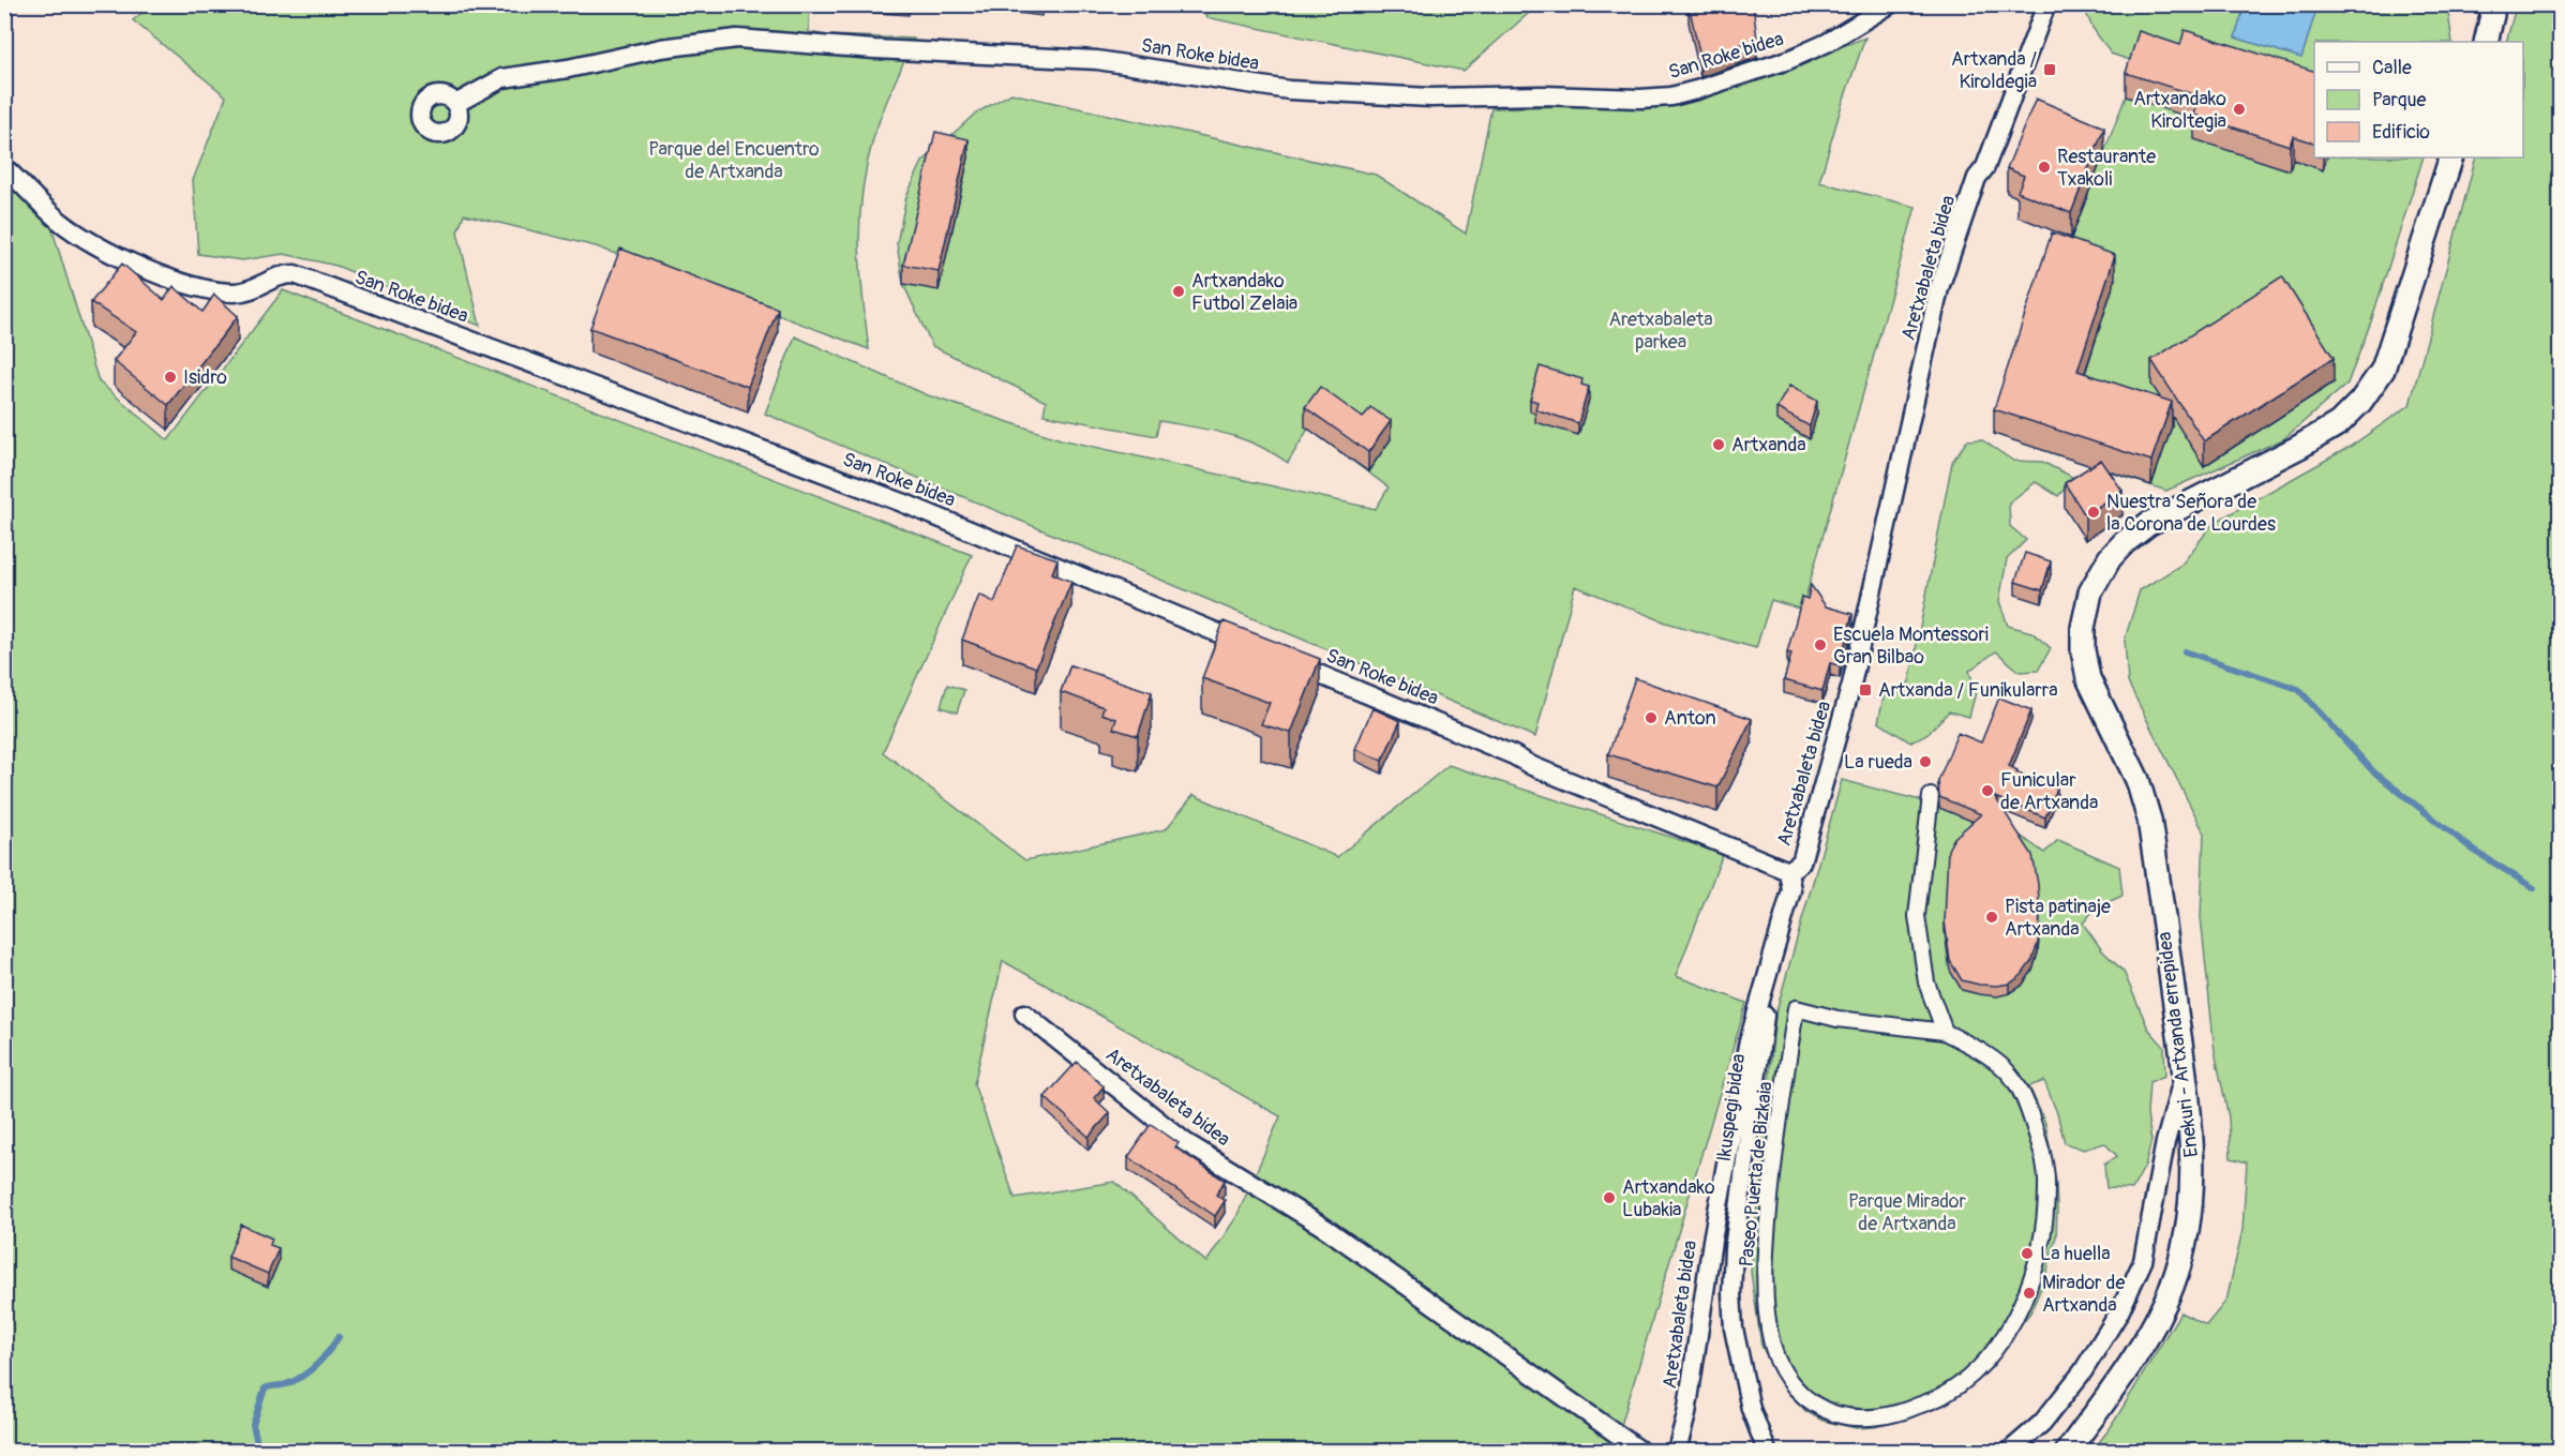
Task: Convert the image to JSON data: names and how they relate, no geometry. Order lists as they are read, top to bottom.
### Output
{
  "streets": {
    "street": [
      "San Roke bidea",
      "Aretxabaleta bidea",
      "Enekuri - Artxanda errepidea",
      "Ikuspegi bidea",
      "Paseo Puerta de Bizkaia"
    ]
  },
  "crossings": [
    ["San Roke bidea", "Aretxabaleta bidea"],
    ["Aretxabaleta bidea", "Ikuspegi bidea"]
  ],
  "parks": ["Parque del Encuentro de Artxanda", "Aretxabaleta parkea", "Parque Mirador de Artxanda"],
  "places": {
    "transit": ["Artxanda / Kiroldegia", "Artxanda / Funikularra"],
    "other": [
      "Artxandako Kiroltegia",
      "Restaurante Txakoli",
      "Artxandako Futbol Zelaia",
      "Isidro",
      "Artxanda",
      "Nuestra Señora de la Corona de Lourdes",
      "Escuela Montessori Gran Bilbao",
      "Anton",
      "La rueda",
      "Funicular de Artxanda",
      "Pista patinaje Artxanda",
      "Artxandako Lubakia",
      "La huella",
      "Mirador de Artxanda"
    ]
  },
  "legend": ["Calle", "Parque", "Edificio"]
}
